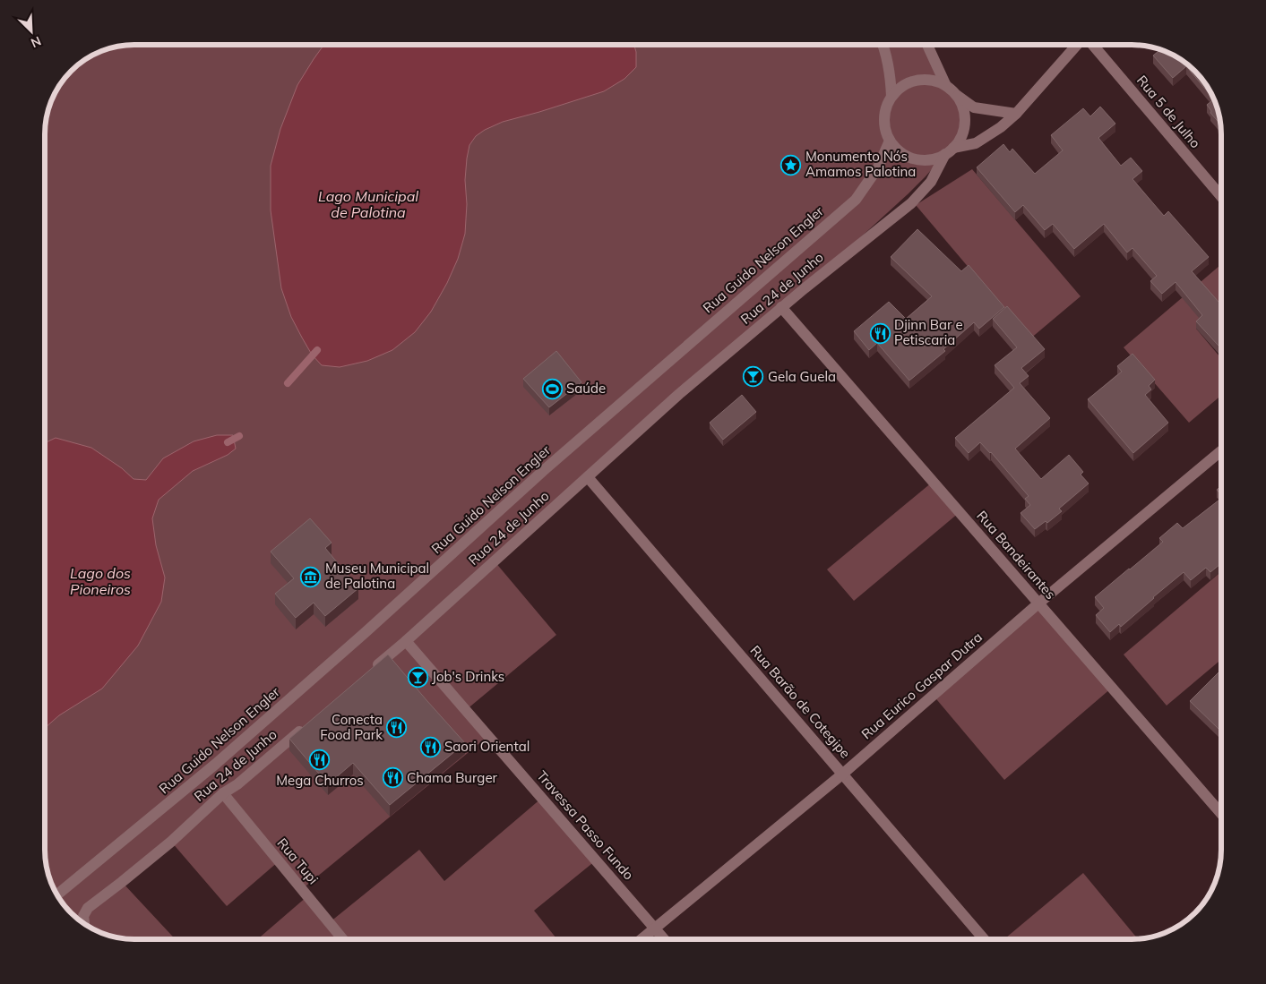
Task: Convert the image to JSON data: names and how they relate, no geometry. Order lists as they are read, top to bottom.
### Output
{
  "streets": {
    "street": [
      "Rua 5 de Julho",
      "Rua Guido Nelson Engler",
      "Rua 24 de Junho",
      "Rua Bandeirantes",
      "Rua Eurico Gaspar Dutra",
      "Rua Barão de Cotegipe",
      "Travessa Passo Fundo",
      "Rua Tupi"
    ]
  },
  "crossings": [
    ["Rua Guido Nelson Engler", "Rua 24 de Junho"],
    ["Rua 24 de Junho", "Rua Bandeirantes"],
    ["Rua 24 de Junho", "Rua Barão de Cotegipe"],
    ["Rua 24 de Junho", "Travessa Passo Fundo"],
    ["Rua 24 de Junho", "Rua Tupi"],
    ["Rua Bandeirantes", "Rua Eurico Gaspar Dutra"],
    ["Rua Eurico Gaspar Dutra", "Rua Barão de Cotegipe"],
    ["Rua Eurico Gaspar Dutra", "Travessa Passo Fundo"]
  ],
  "water": ["Lago Municipal de Palotina", "Lago dos Pioneiros"],
  "places": {
    "place": ["Monumento Nós Amamos Palotina"],
    "restaurant": [
      "Djinn Bar e Petiscaria",
      "Conecta Food Park",
      "Saori Oriental",
      "Mega Churros",
      "Chama Burger"
    ],
    "bar": ["Gela Guela", "Job's Drinks"],
    "sports": ["Saúde"],
    "museum": ["Museu Municipal de Palotina"]
  },
  "north": "bottom right"
}
